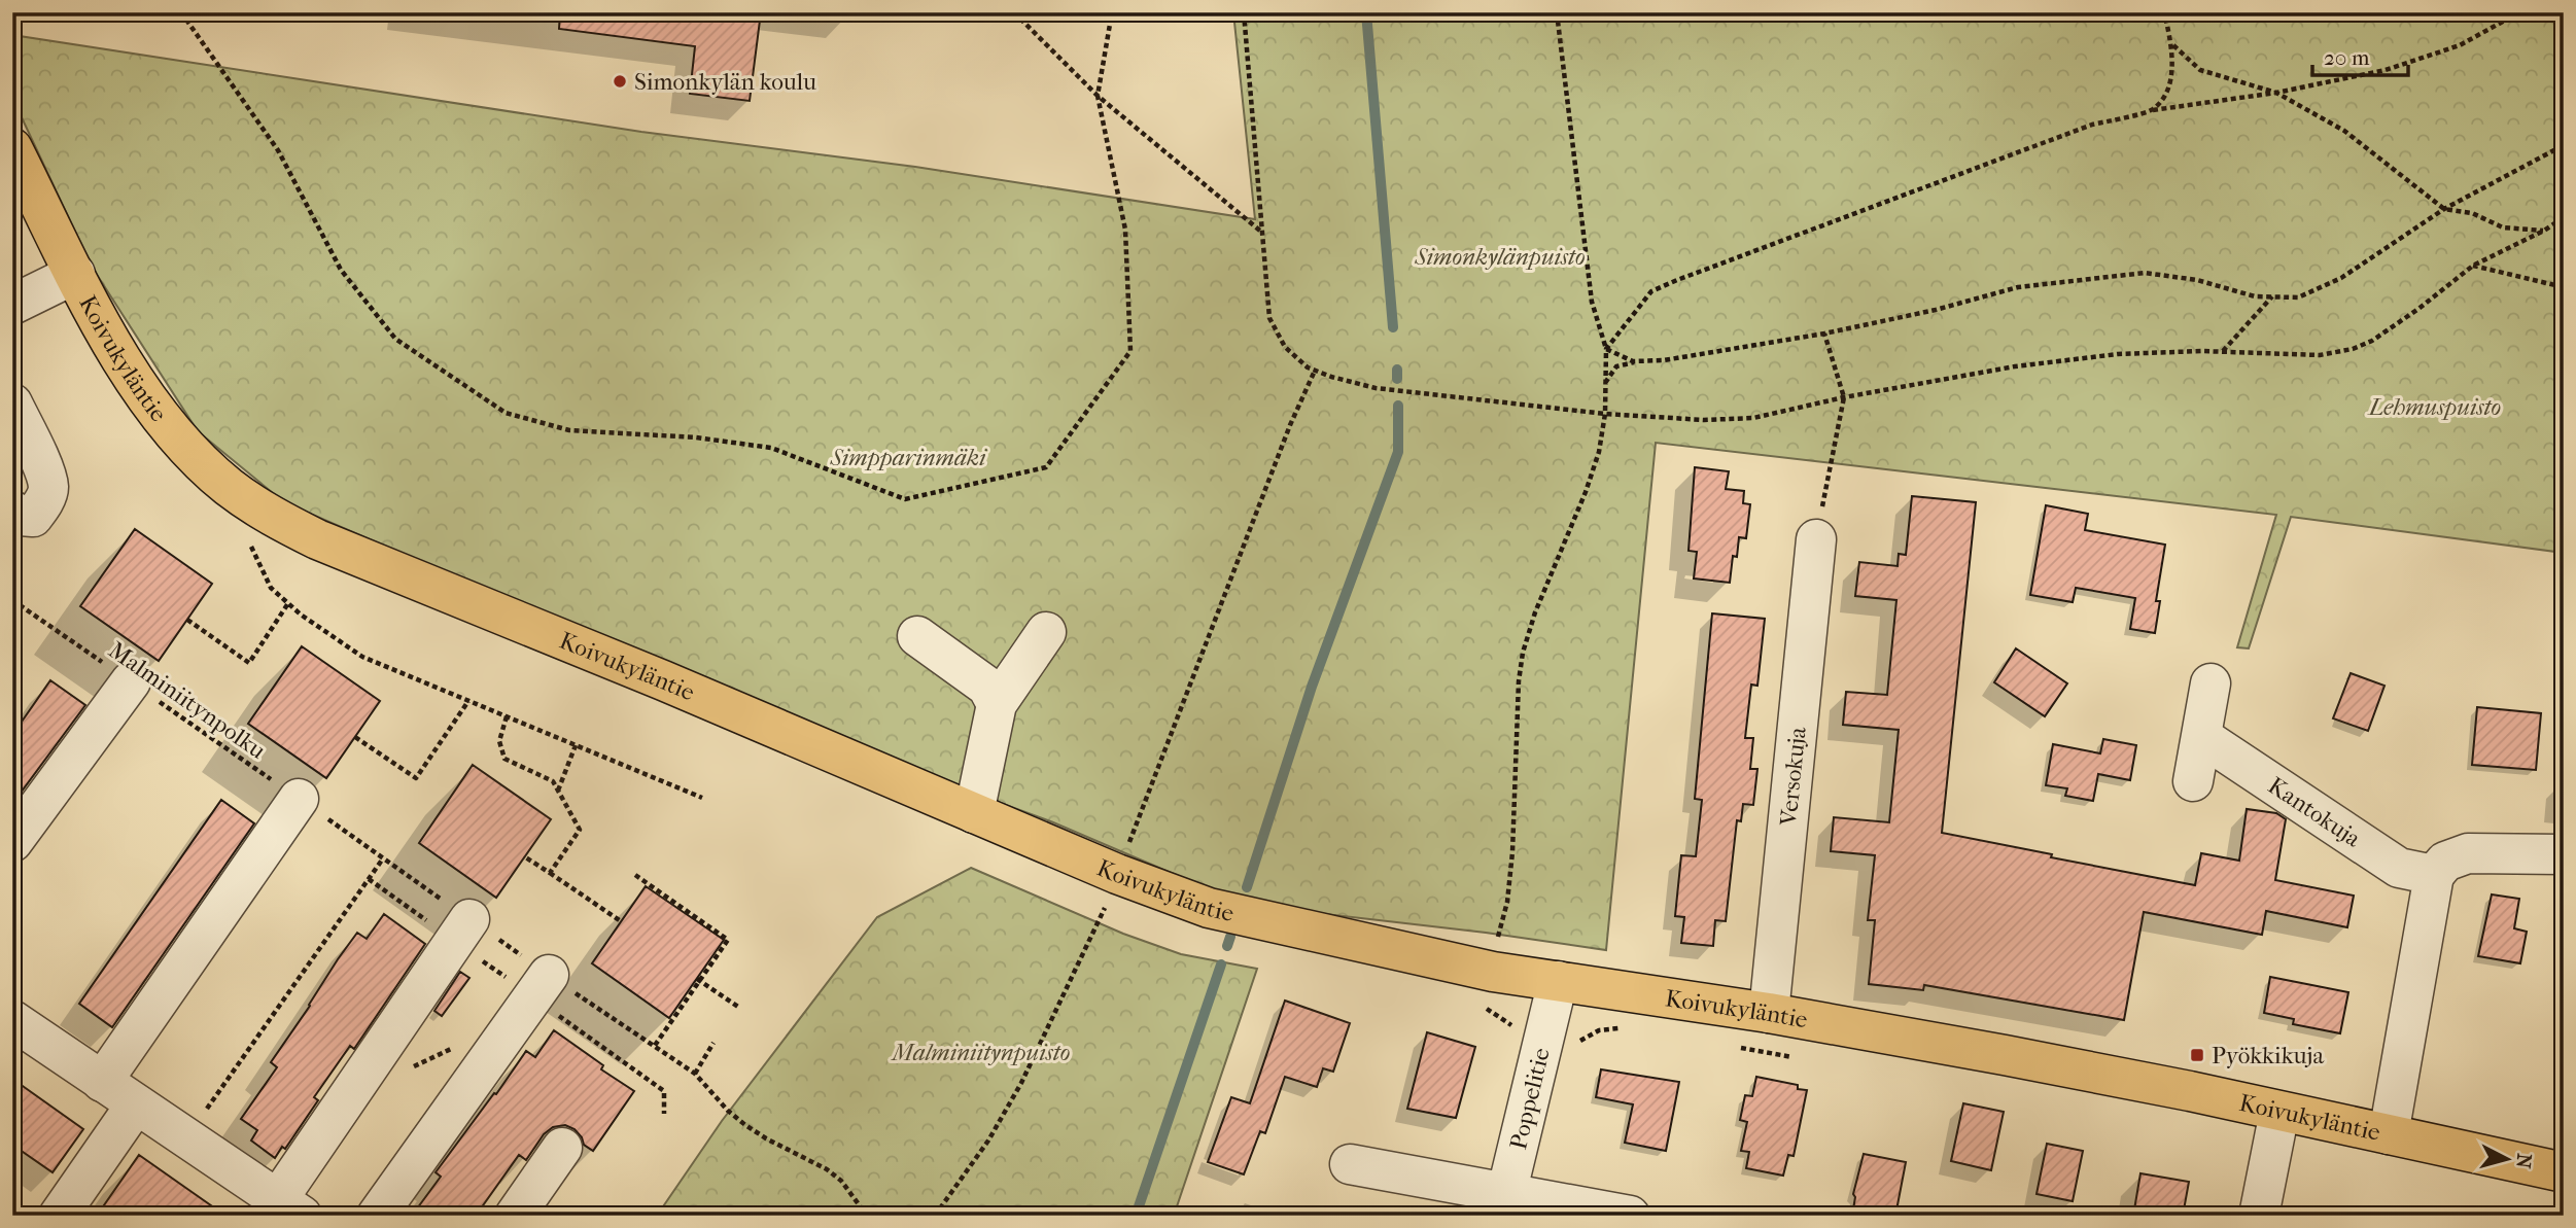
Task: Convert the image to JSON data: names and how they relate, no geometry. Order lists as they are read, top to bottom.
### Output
{
  "streets": {
    "main road": ["Koivukyläntie"],
    "street": ["Versokuja", "Kantokuja", "Poppelitie"],
    "path": ["Malminiitynpolku"]
  },
  "crossings": [
    ["Koivukyläntie", "Versokuja"],
    ["Koivukyläntie", "Poppelitie"]
  ],
  "parks": [
    "Simonkylänpuisto",
    "Lehmuspuisto",
    "Simpparinmäki",
    "Malminiitynpuisto"
  ],
  "places": {
    "other": ["Simonkylän koulu"],
    "transit": ["Pyökkikuja"]
  },
  "scale_bar": "20 m",
  "north": "right"
}
